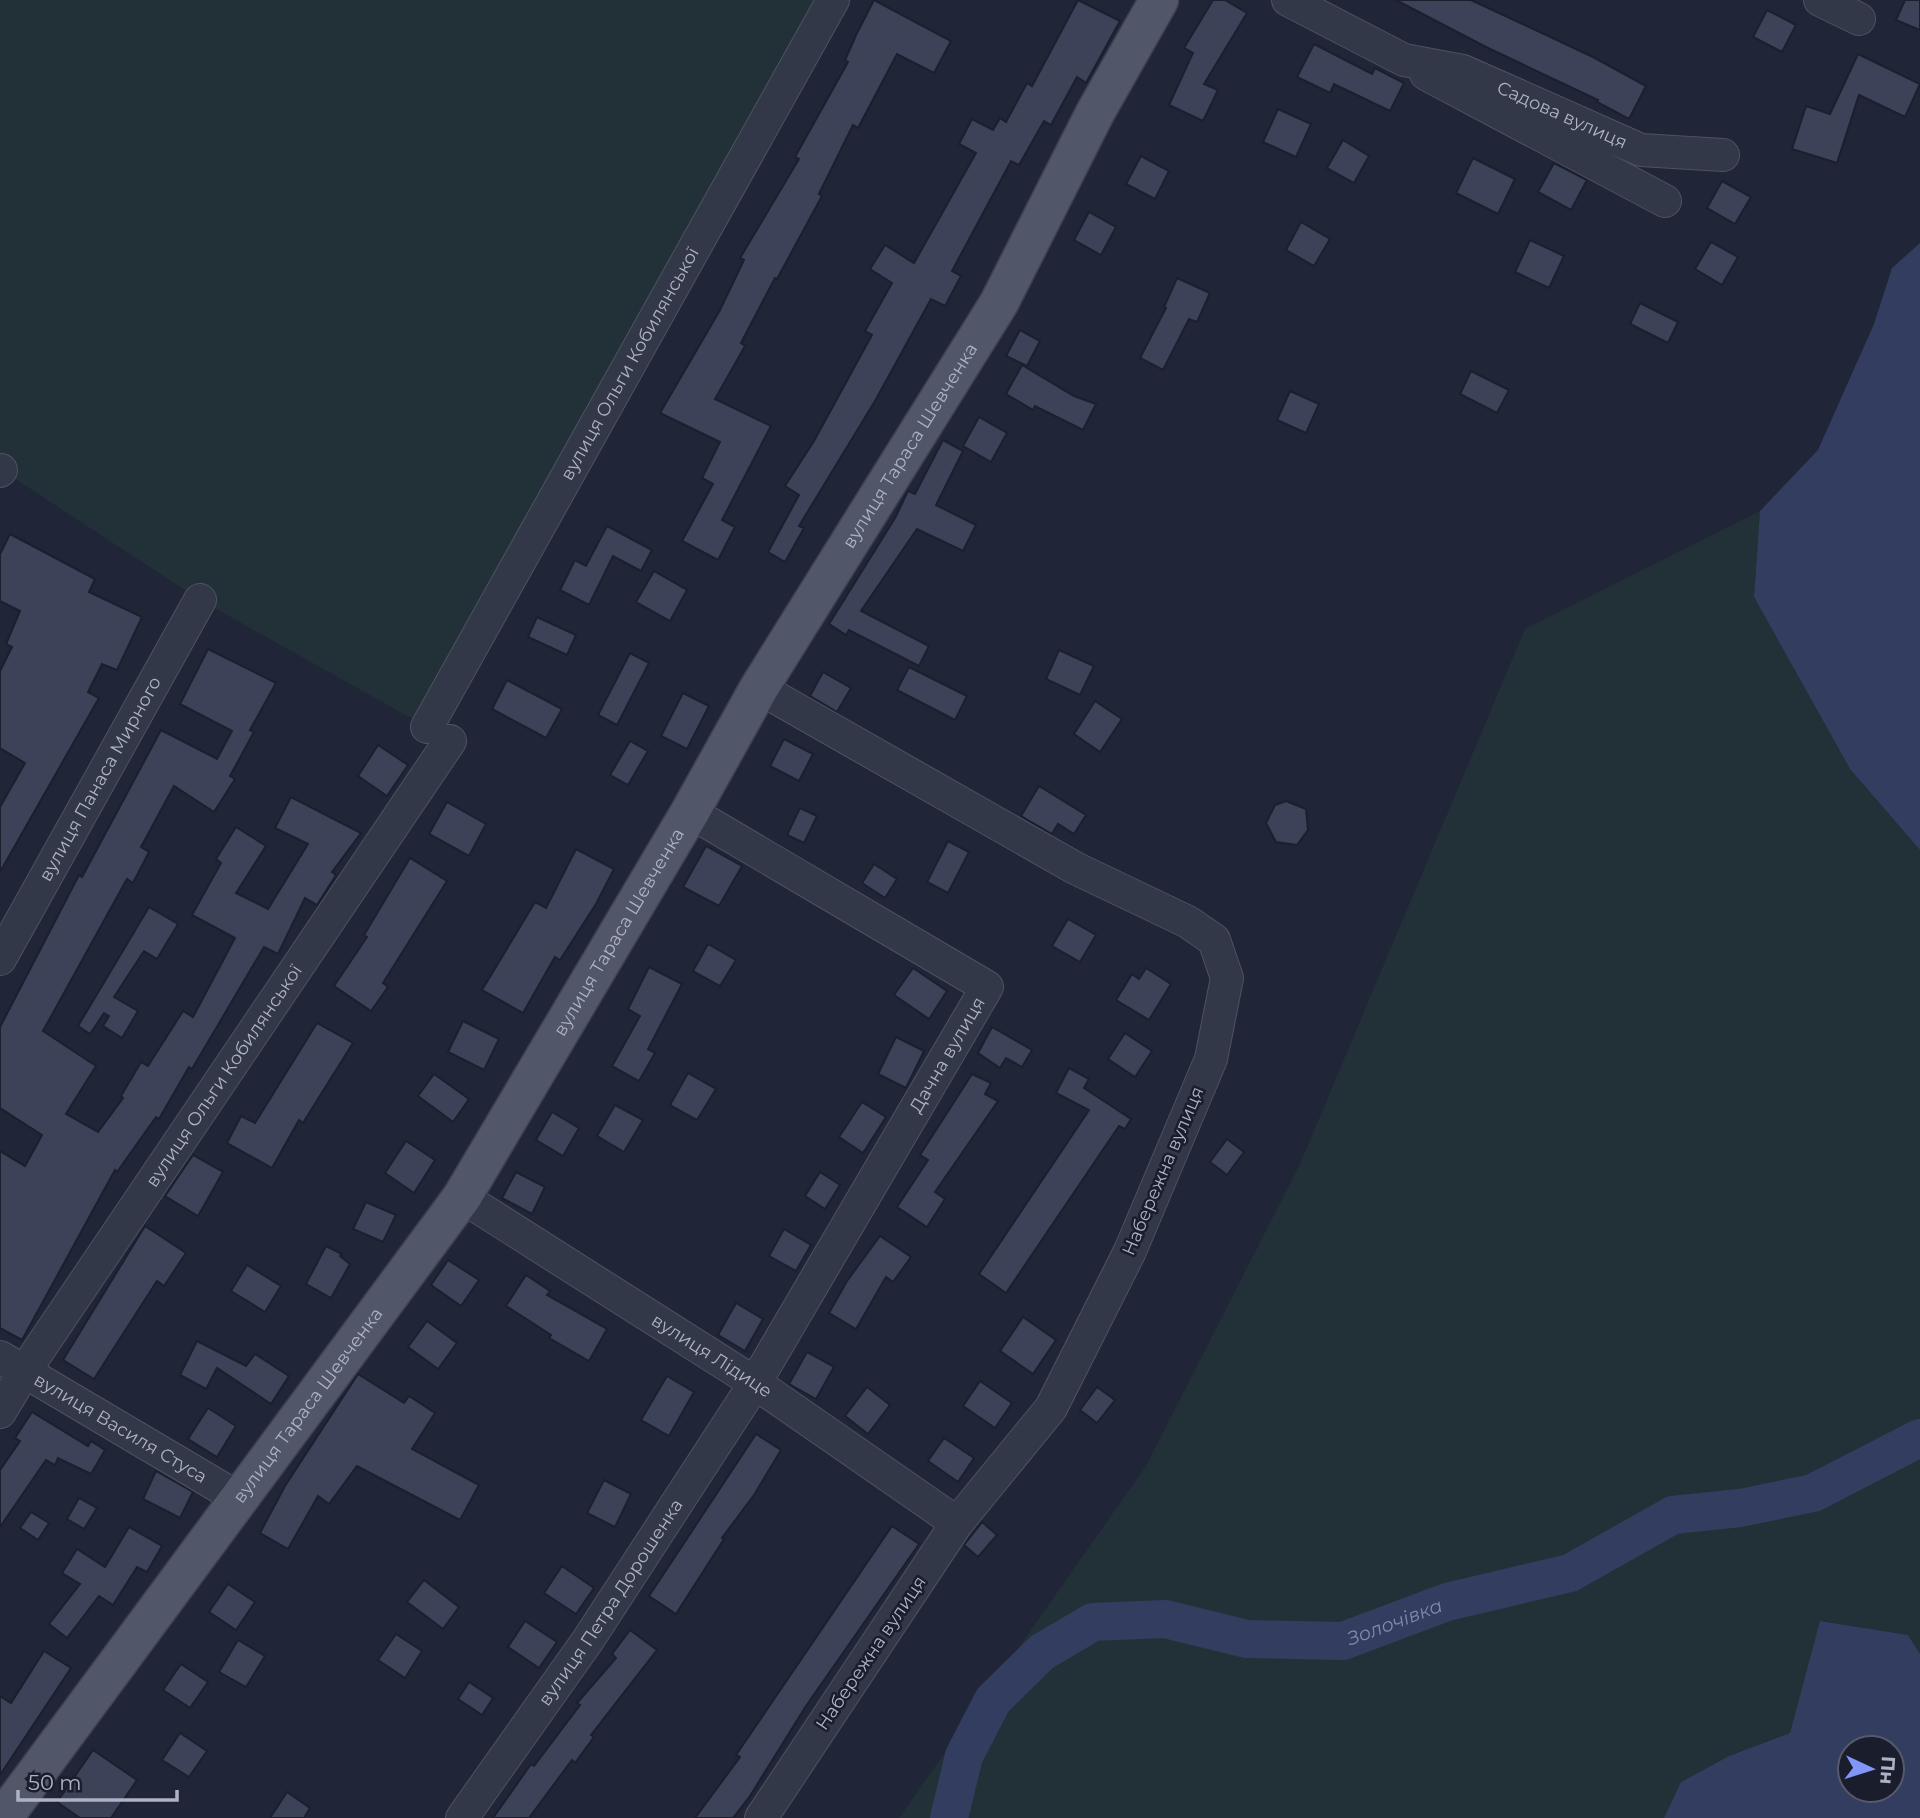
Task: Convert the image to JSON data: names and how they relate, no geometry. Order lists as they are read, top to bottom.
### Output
{
  "streets": {
    "main road": ["вулиця Тараса Шевченка"],
    "street": [
      "Садова вулиця",
      "вулиця Ольги Кобилянської",
      "вулиця Панаса Мирного",
      "Дачна вулиця",
      "Набережна вулиця",
      "вулиця Лідице",
      "вулиця Василя Стуса",
      "вулиця Петра Дорошенка"
    ]
  },
  "crossings": [
    ["вулиця Ольги Кобилянської", "вулиця Василя Стуса"],
    ["вулиця Тараса Шевченка", "Дачна вулиця"],
    ["вулиця Тараса Шевченка", "Набережна вулиця"],
    ["вулиця Тараса Шевченка", "вулиця Лідице"],
    ["вулиця Тараса Шевченка", "вулиця Василя Стуса"],
    ["Дачна вулиця", "вулиця Лідице"],
    ["Дачна вулиця", "вулиця Петра Дорошенка"],
    ["Набережна вулиця", "вулиця Лідице"],
    ["вулиця Лідице", "вулиця Петра Дорошенка"]
  ],
  "water": ["Золочівка"],
  "scale_bar": "50 m",
  "north": "right"
}
